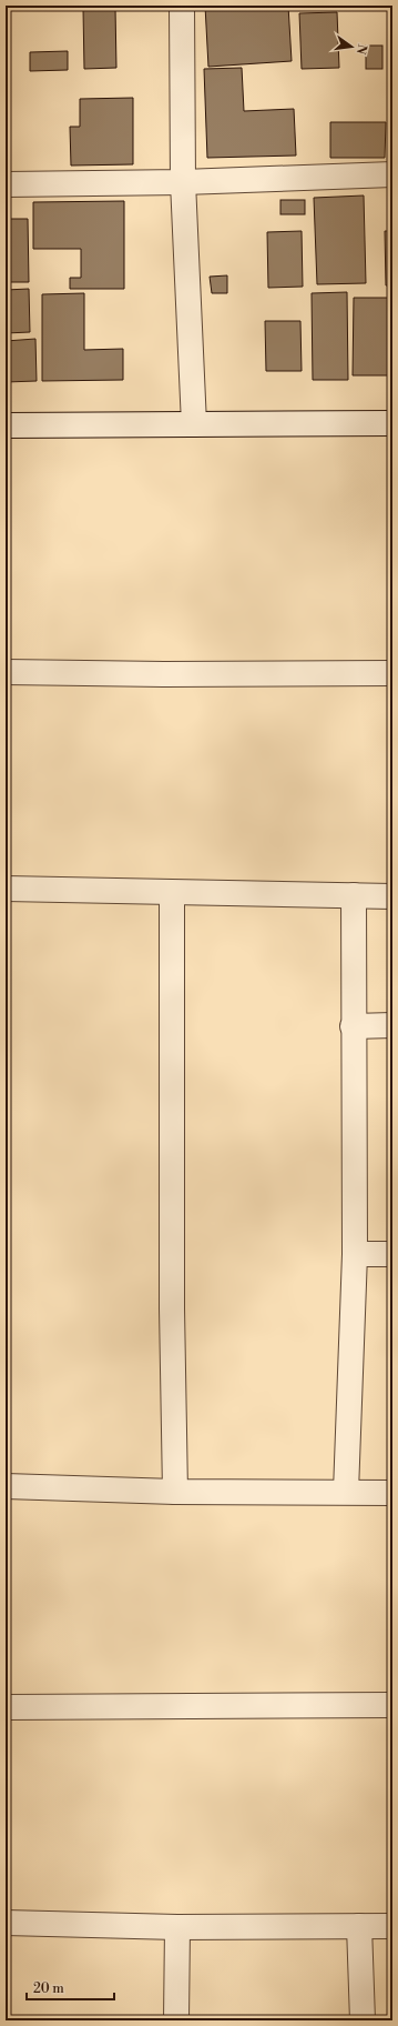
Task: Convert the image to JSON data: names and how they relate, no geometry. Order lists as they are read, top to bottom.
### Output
{
  "scale_bar": "20 m",
  "north": "right"
}
